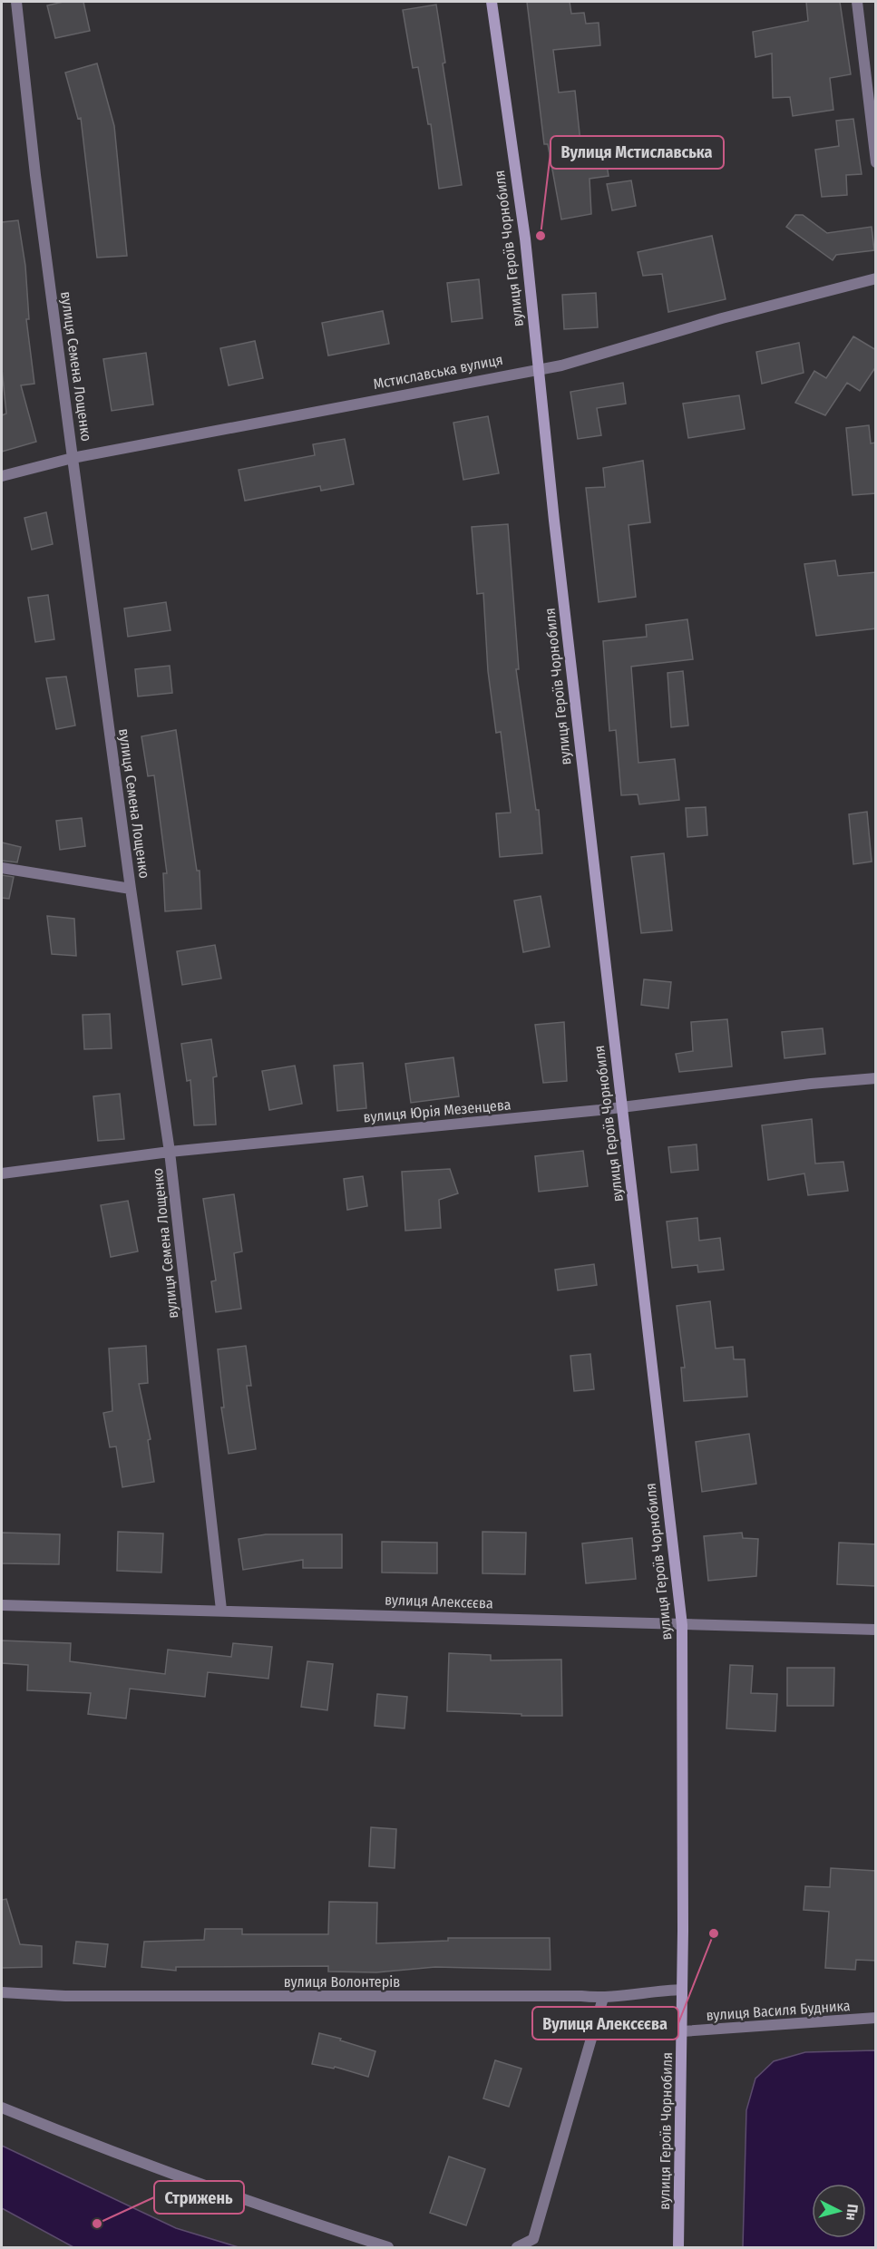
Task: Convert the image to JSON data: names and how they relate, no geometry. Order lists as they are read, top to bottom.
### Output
{
  "streets": {
    "main road": ["вулиця Героїв Чорнобиля"],
    "street": [
      "вулиця Семена Лощенко",
      "Мстиславська вулиця",
      "вулиця Юрія Мезенцева",
      "вулиця Алексєєва",
      "вулиця Волонтерів",
      "вулиця Василя Будника"
    ]
  },
  "crossings": [
    ["вулиця Героїв Чорнобиля", "Мстиславська вулиця"],
    ["вулиця Героїв Чорнобиля", "вулиця Юрія Мезенцева"],
    ["вулиця Героїв Чорнобиля", "вулиця Алексєєва"],
    ["вулиця Героїв Чорнобиля", "вулиця Волонтерів"],
    ["вулиця Героїв Чорнобиля", "вулиця Василя Будника"],
    ["вулиця Семена Лощенко", "Мстиславська вулиця"],
    ["вулиця Семена Лощенко", "вулиця Юрія Мезенцева"],
    ["вулиця Семена Лощенко", "вулиця Алексєєва"]
  ],
  "places": ["Вулиця Мстиславська", "Вулиця Алексєєва", "Стрижень"],
  "north": "right"
}
